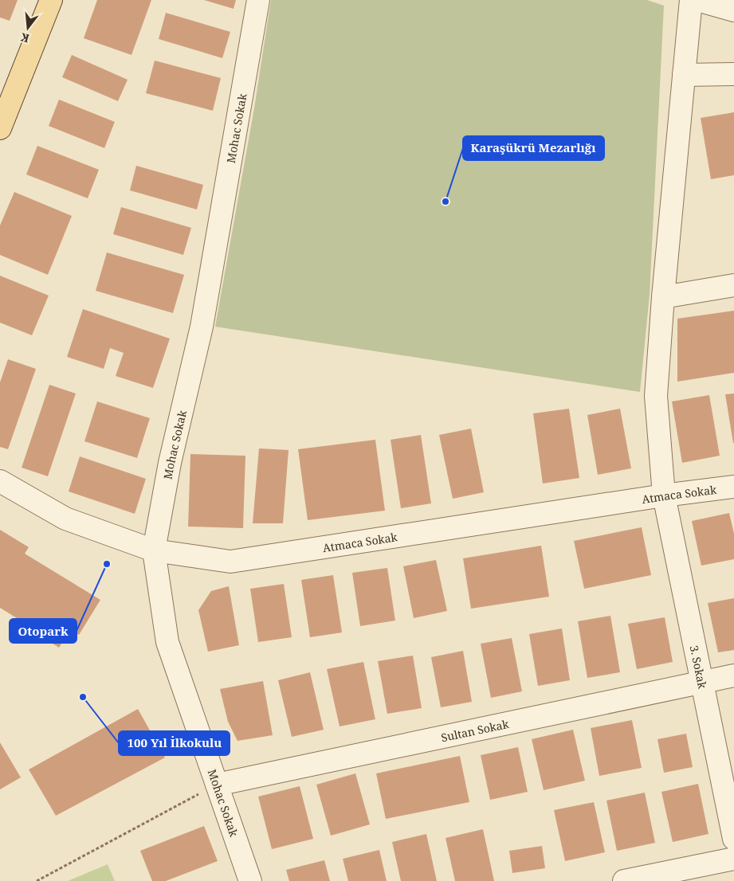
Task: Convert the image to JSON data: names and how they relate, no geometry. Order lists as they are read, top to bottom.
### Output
{
  "streets": {
    "street": [
      "Mohac Sokak",
      "Atmaca Sokak",
      "3. Sokak",
      "Sultan Sokak"
    ]
  },
  "crossings": [
    ["Mohac Sokak", "Atmaca Sokak"],
    ["Mohac Sokak", "Sultan Sokak"],
    ["Atmaca Sokak", "3. Sokak"],
    ["3. Sokak", "Sultan Sokak"]
  ],
  "places": ["Karaşükrü Mezarlığı", "Otopark", "100 Yıl İlkokulu"],
  "north": "bottom"
}
